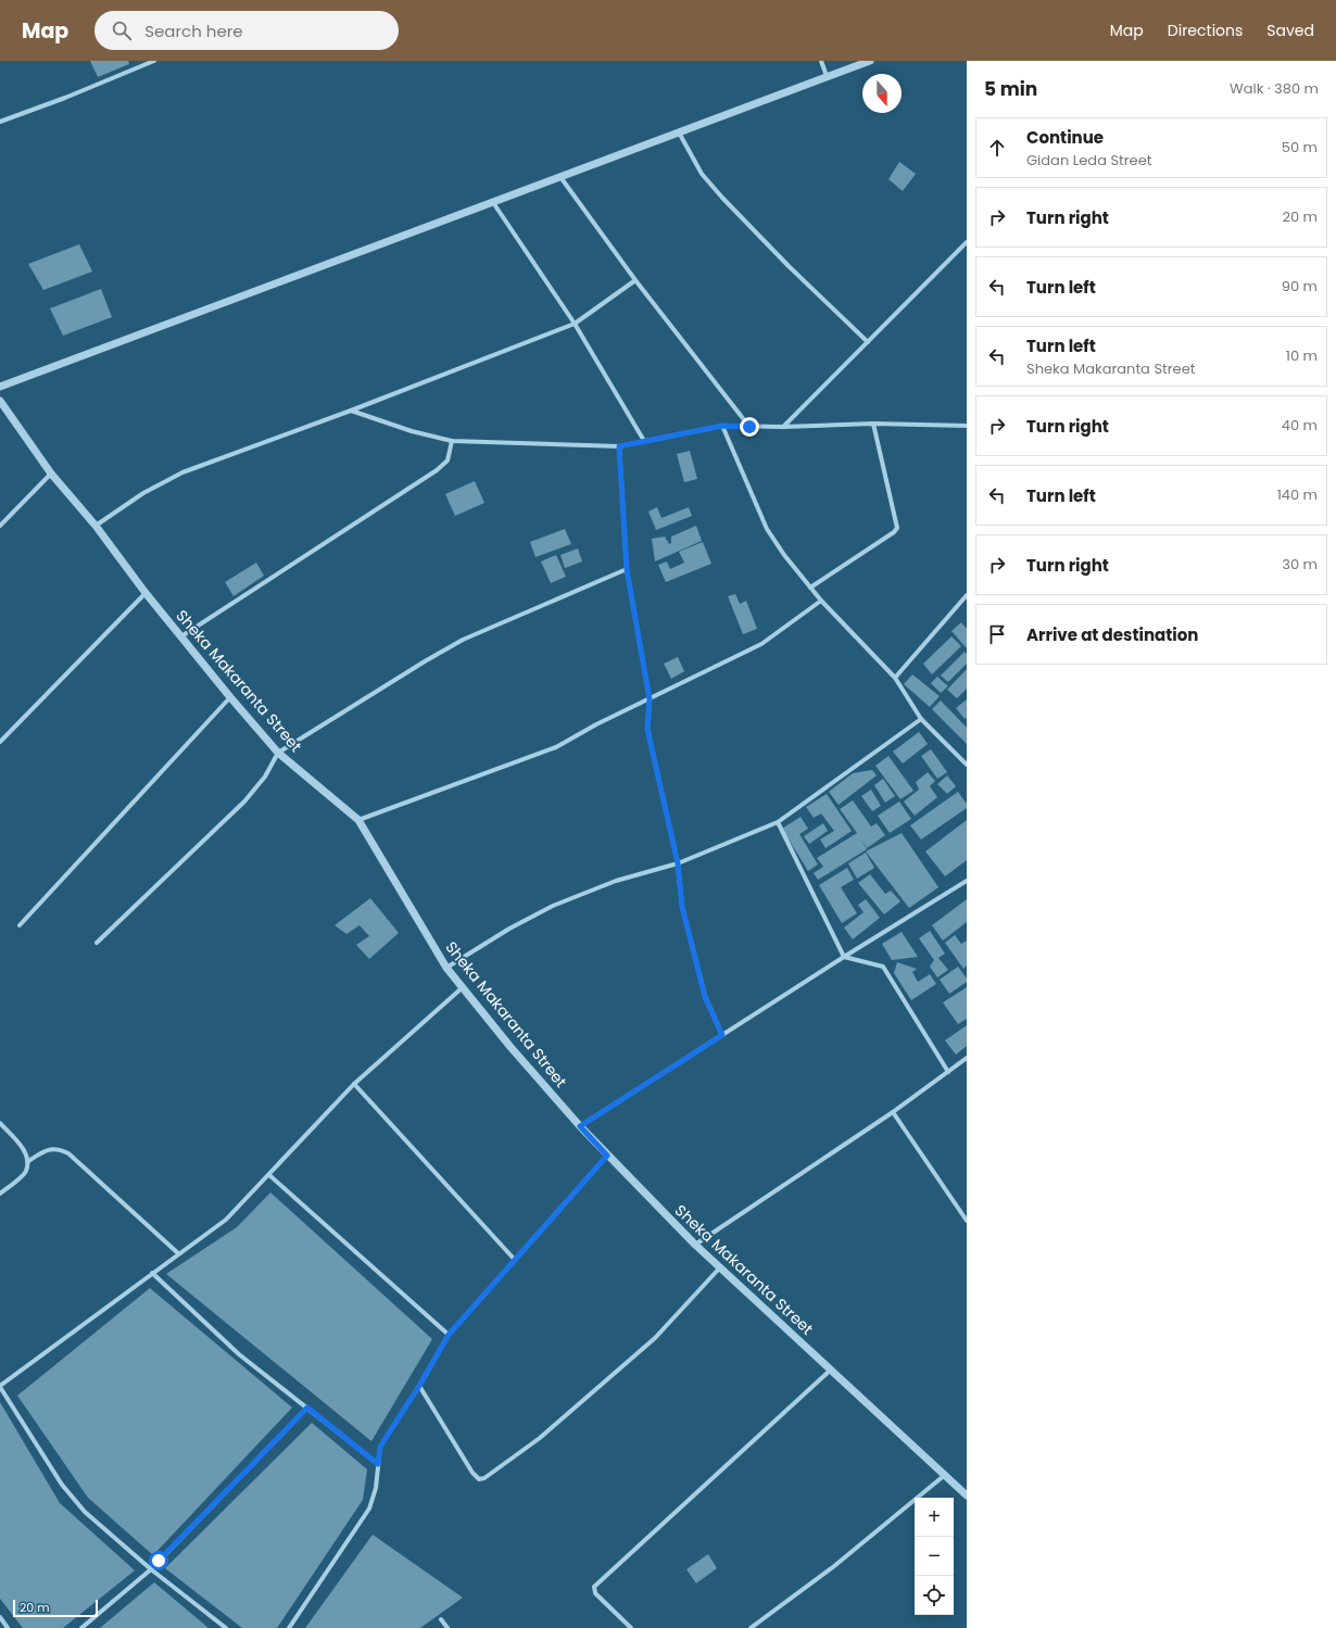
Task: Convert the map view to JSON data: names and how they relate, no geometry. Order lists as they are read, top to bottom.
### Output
{
  "streets": {
    "street": ["Sheka Makaranta Street"]
  },
  "scale_bar": "20 m",
  "north": "bottom",
  "page": {
    "header": "Map",
    "search": "Search here",
    "nav": ["Map", "Directions", "Saved"],
    "heading": ["5 min", "Walk · 380 m"],
    "list": [
      ["Continue", "Gidan Leda Street", "50 m"],
      ["Turn right", "20 m"],
      ["Turn left", "90 m"],
      ["Turn left", "Sheka Makaranta Street", "10 m"],
      ["Turn right", "40 m"],
      ["Turn left", "140 m"],
      ["Turn right", "30 m"],
      "Arrive at destination"
    ],
    "map_buttons": ["+", "−"],
    "scale": "20 m"
  }
}
